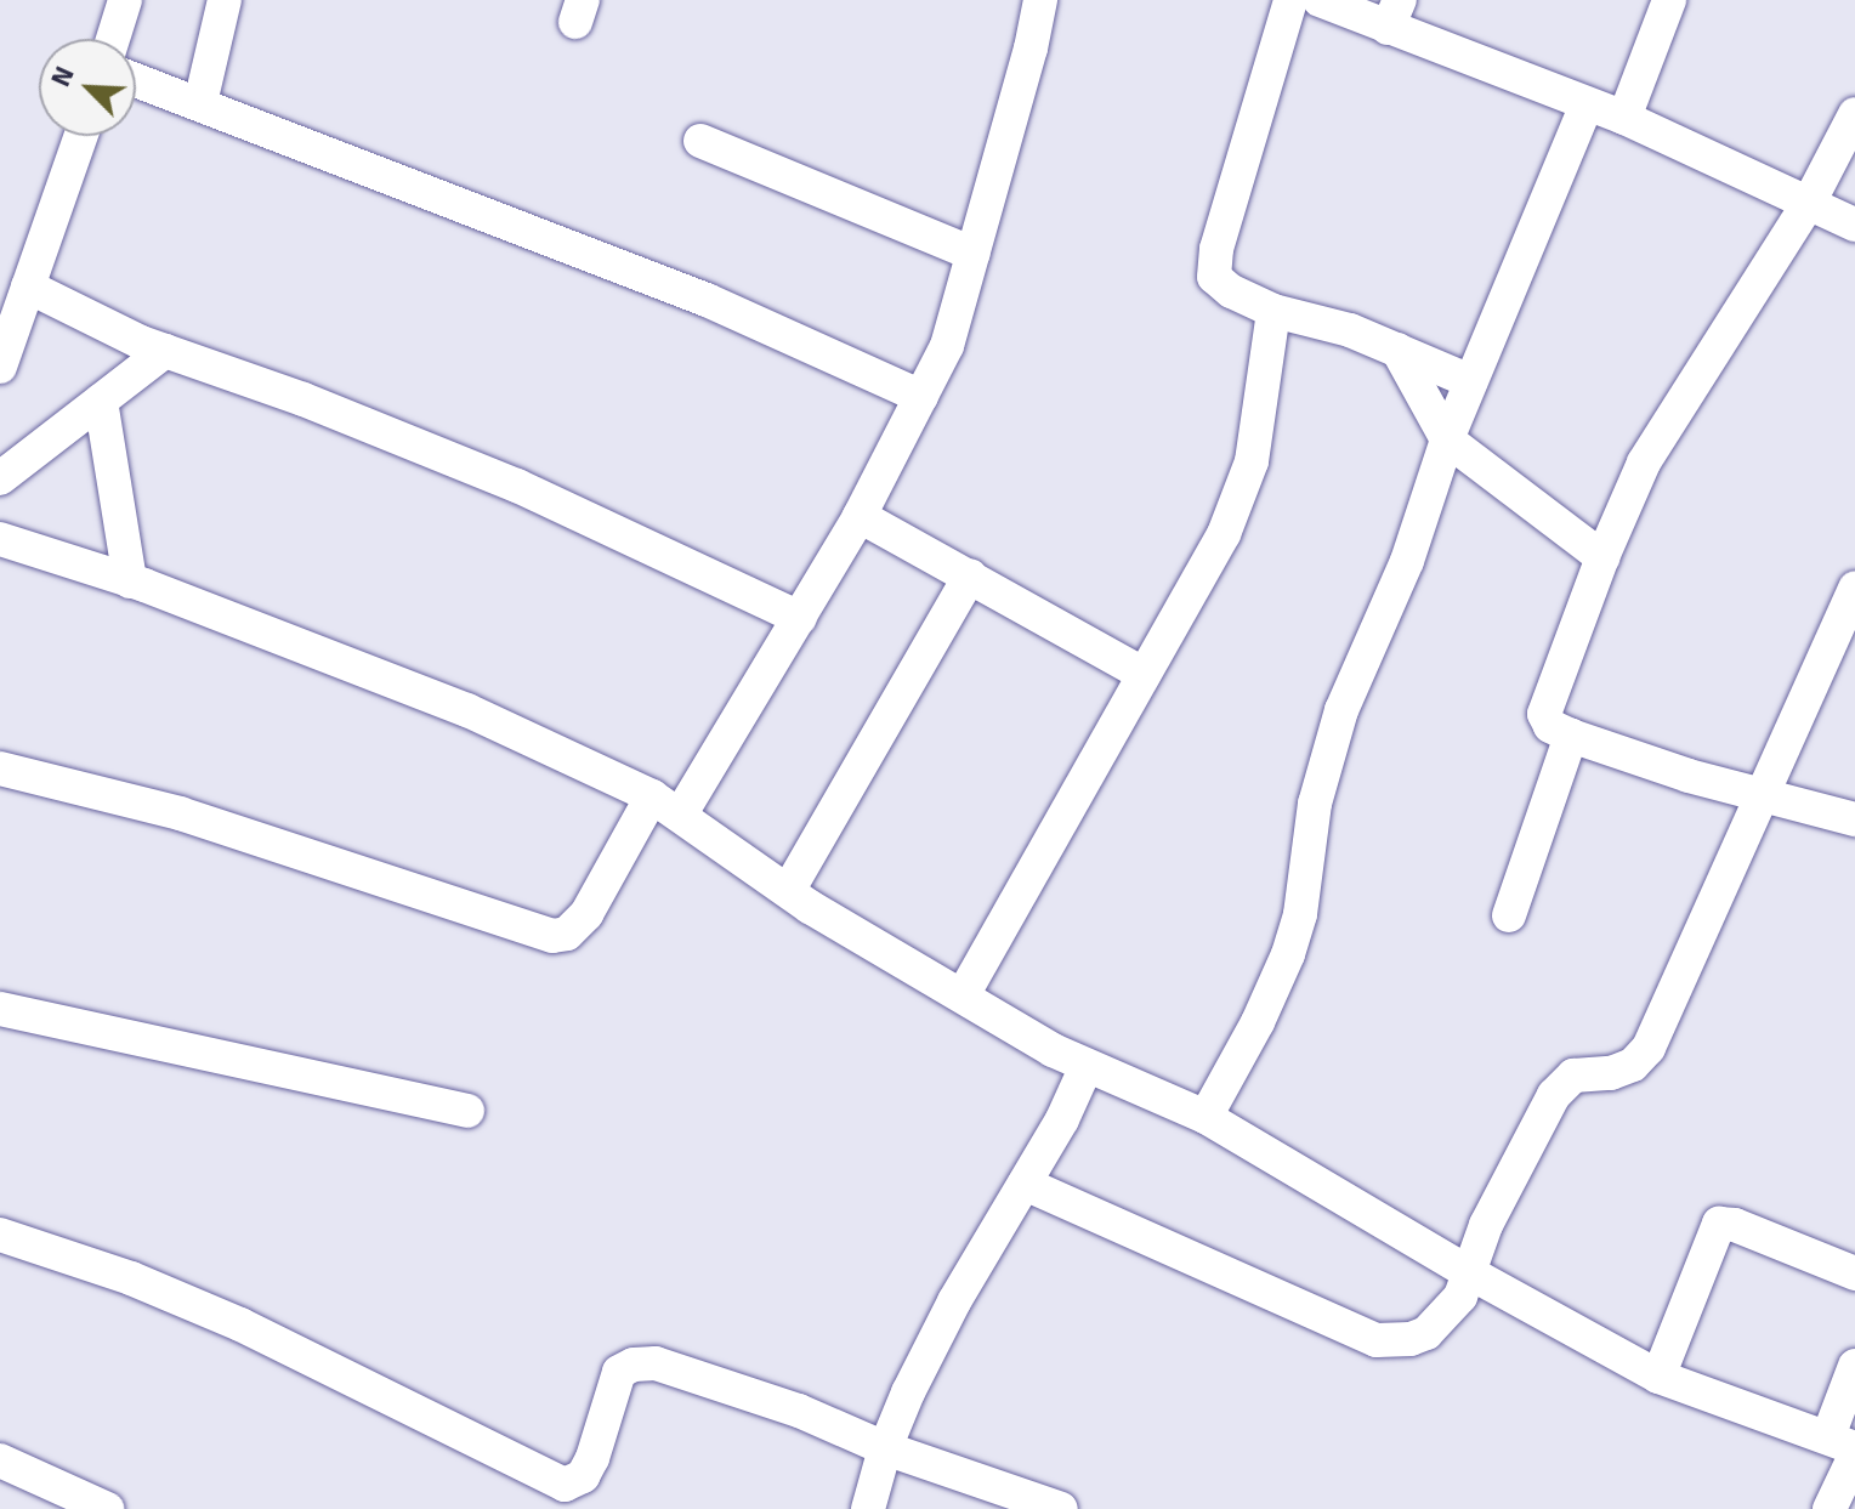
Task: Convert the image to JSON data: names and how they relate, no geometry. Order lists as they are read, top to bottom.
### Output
{
  "north": "top left"
}
